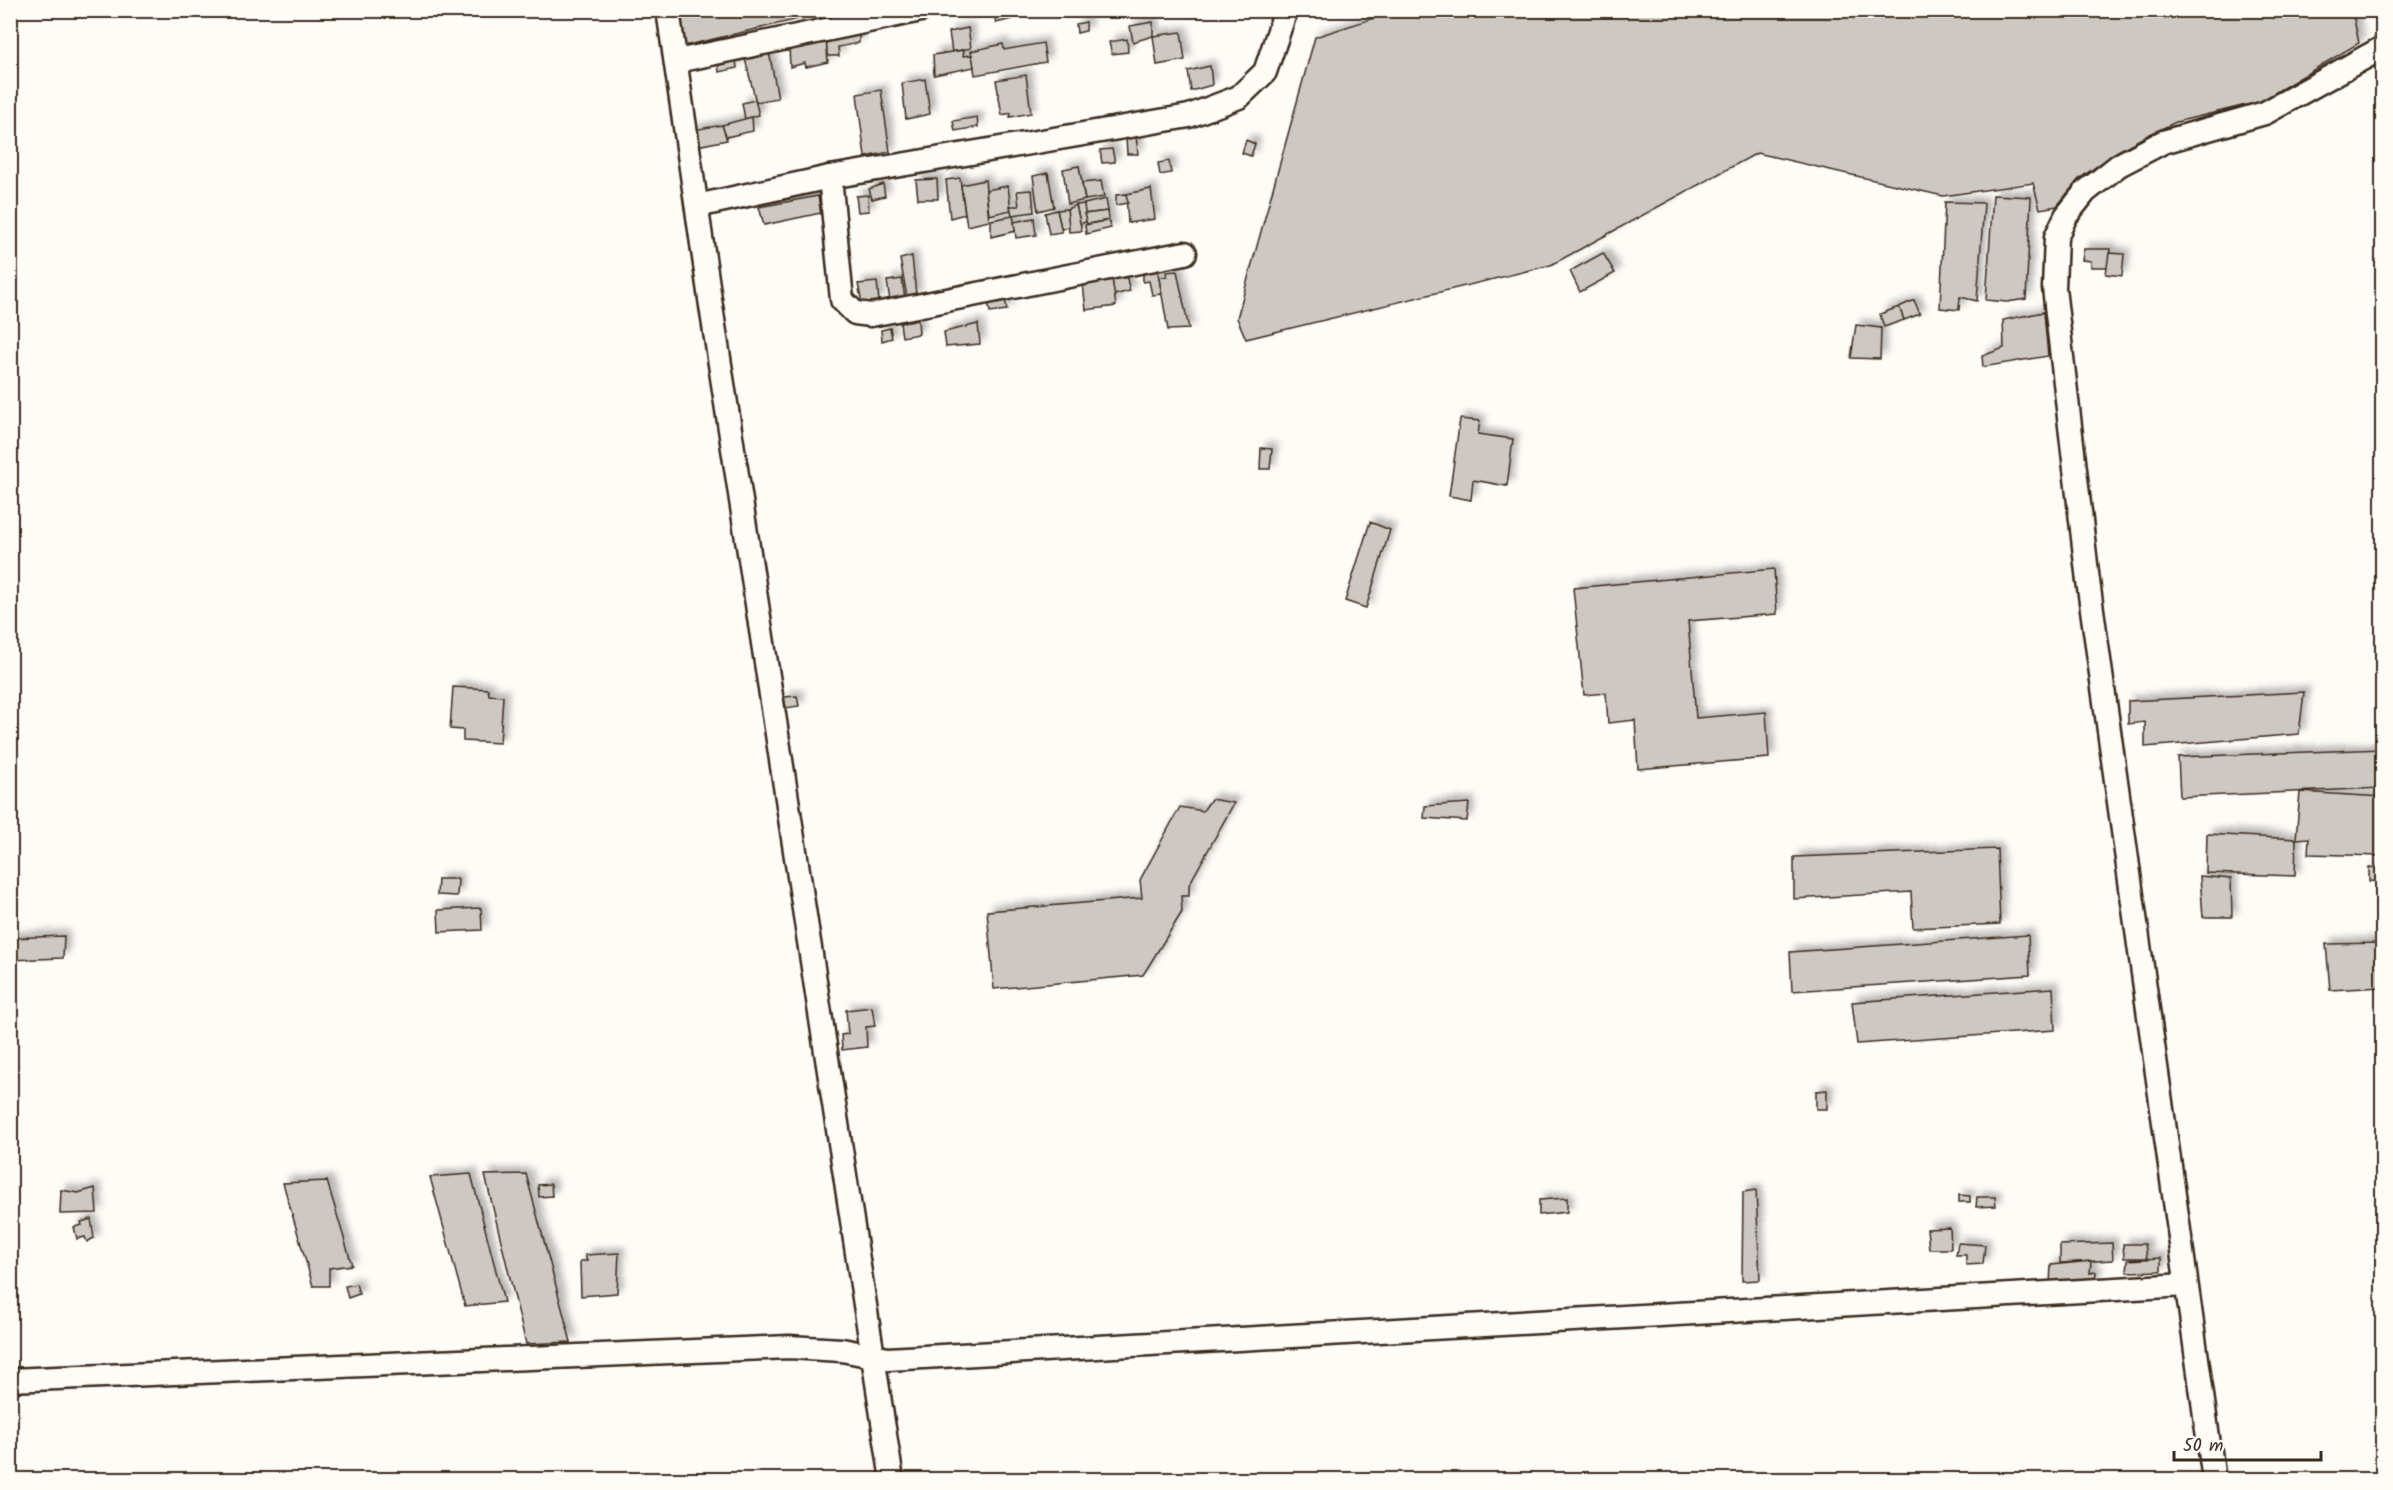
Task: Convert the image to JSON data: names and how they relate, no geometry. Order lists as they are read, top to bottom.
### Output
{
  "scale_bar": "50 m"
}
